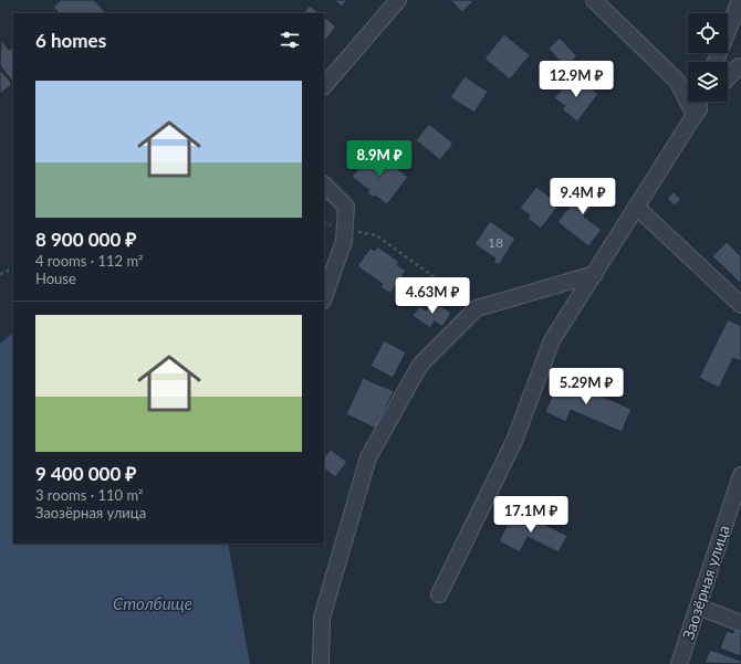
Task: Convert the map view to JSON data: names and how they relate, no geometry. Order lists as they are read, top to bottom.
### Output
{
  "streets": {
    "street": ["Заозёрная улица"]
  },
  "water": ["Столбище"],
  "house_numbers": ["18"],
  "page": {
    "heading": "6 homes",
    "price": [
      "12.9M ₽",
      "8.9M ₽",
      "9.4M ₽",
      "4.63M ₽",
      "5.29M ₽",
      "17.1M ₽"
    ],
    "list": [
      {
        "name": "8 900 000 ₽",
        "note": "4 rooms · 112 m² · House"
      },
      {
        "name": "9 400 000 ₽",
        "note": "3 rooms · 110 m² · Заозёрная улица"
      }
    ]
  }
}
